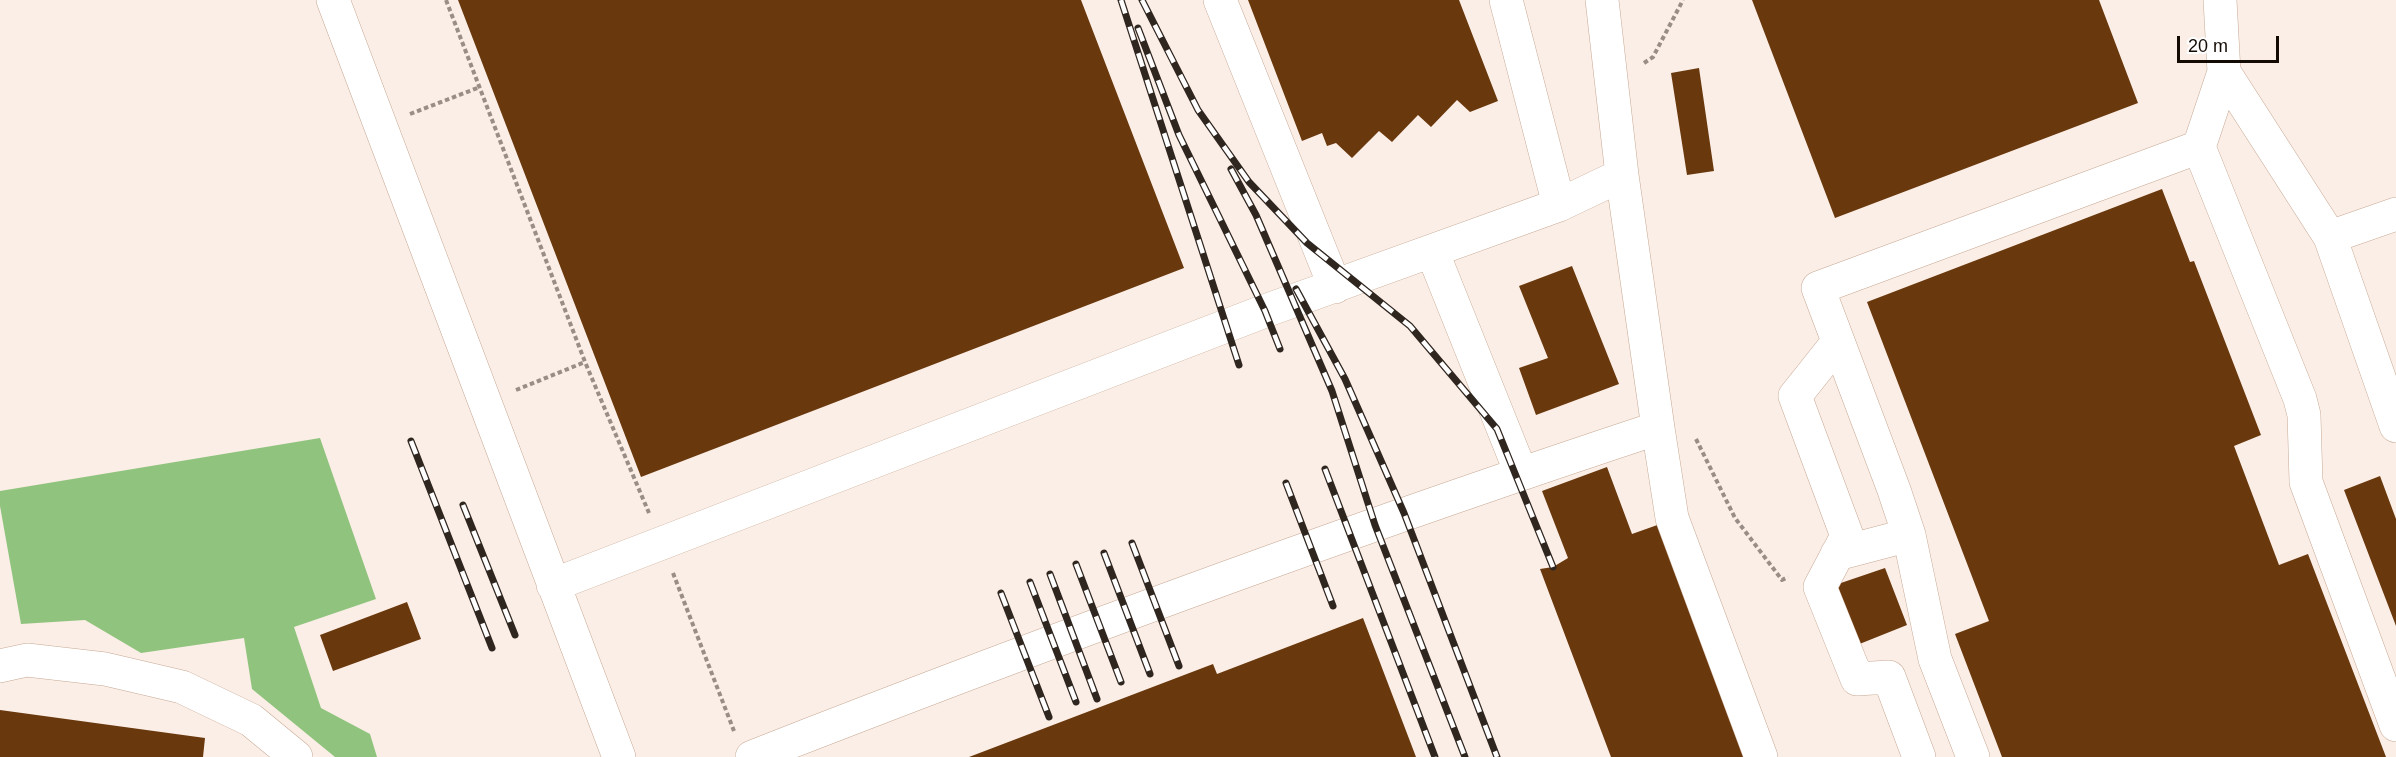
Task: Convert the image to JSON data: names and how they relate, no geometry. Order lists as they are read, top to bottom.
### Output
{
  "scale_bar": "20 m"
}
